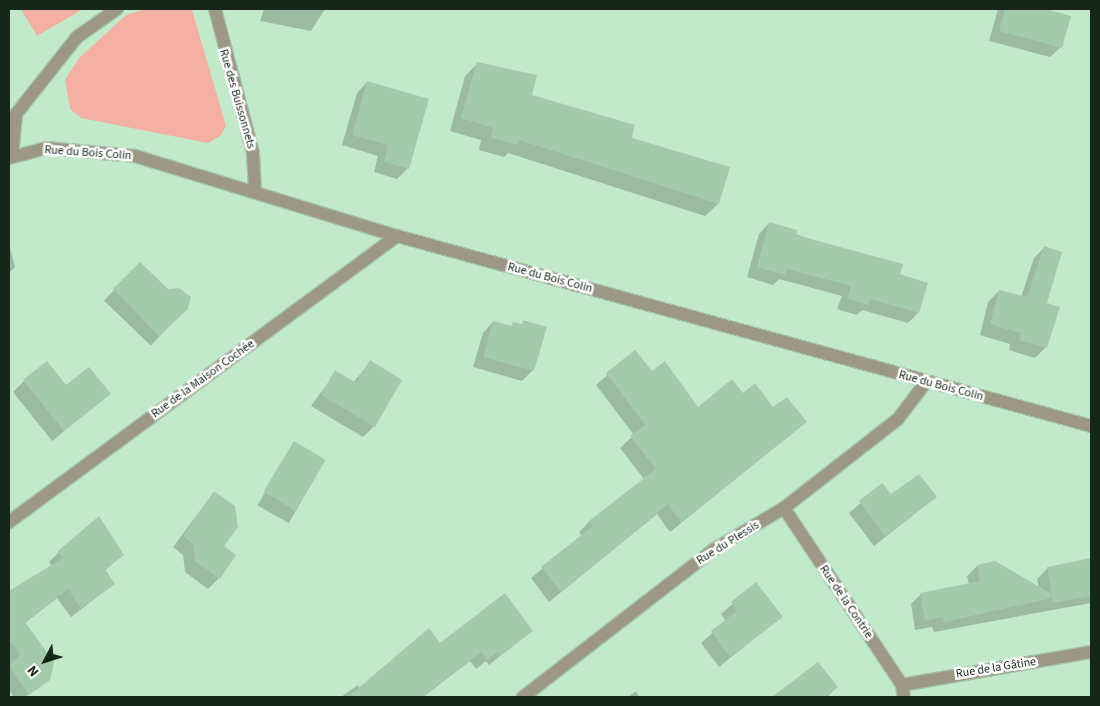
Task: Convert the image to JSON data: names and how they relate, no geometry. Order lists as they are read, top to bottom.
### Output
{
  "streets": {
    "street": [
      "Rue des Buissonnets",
      "Rue du Bois Colin",
      "Rue de la Maison Cochée",
      "Rue du Plessis",
      "Rue de la Contrie",
      "Rue de la Gâtine"
    ]
  },
  "crossings": [
    ["Rue des Buissonnets", "Rue du Bois Colin"],
    ["Rue du Bois Colin", "Rue de la Maison Cochée"],
    ["Rue du Bois Colin", "Rue du Plessis"],
    ["Rue du Plessis", "Rue de la Contrie"],
    ["Rue de la Contrie", "Rue de la Gâtine"]
  ],
  "north": "bottom left"
}
